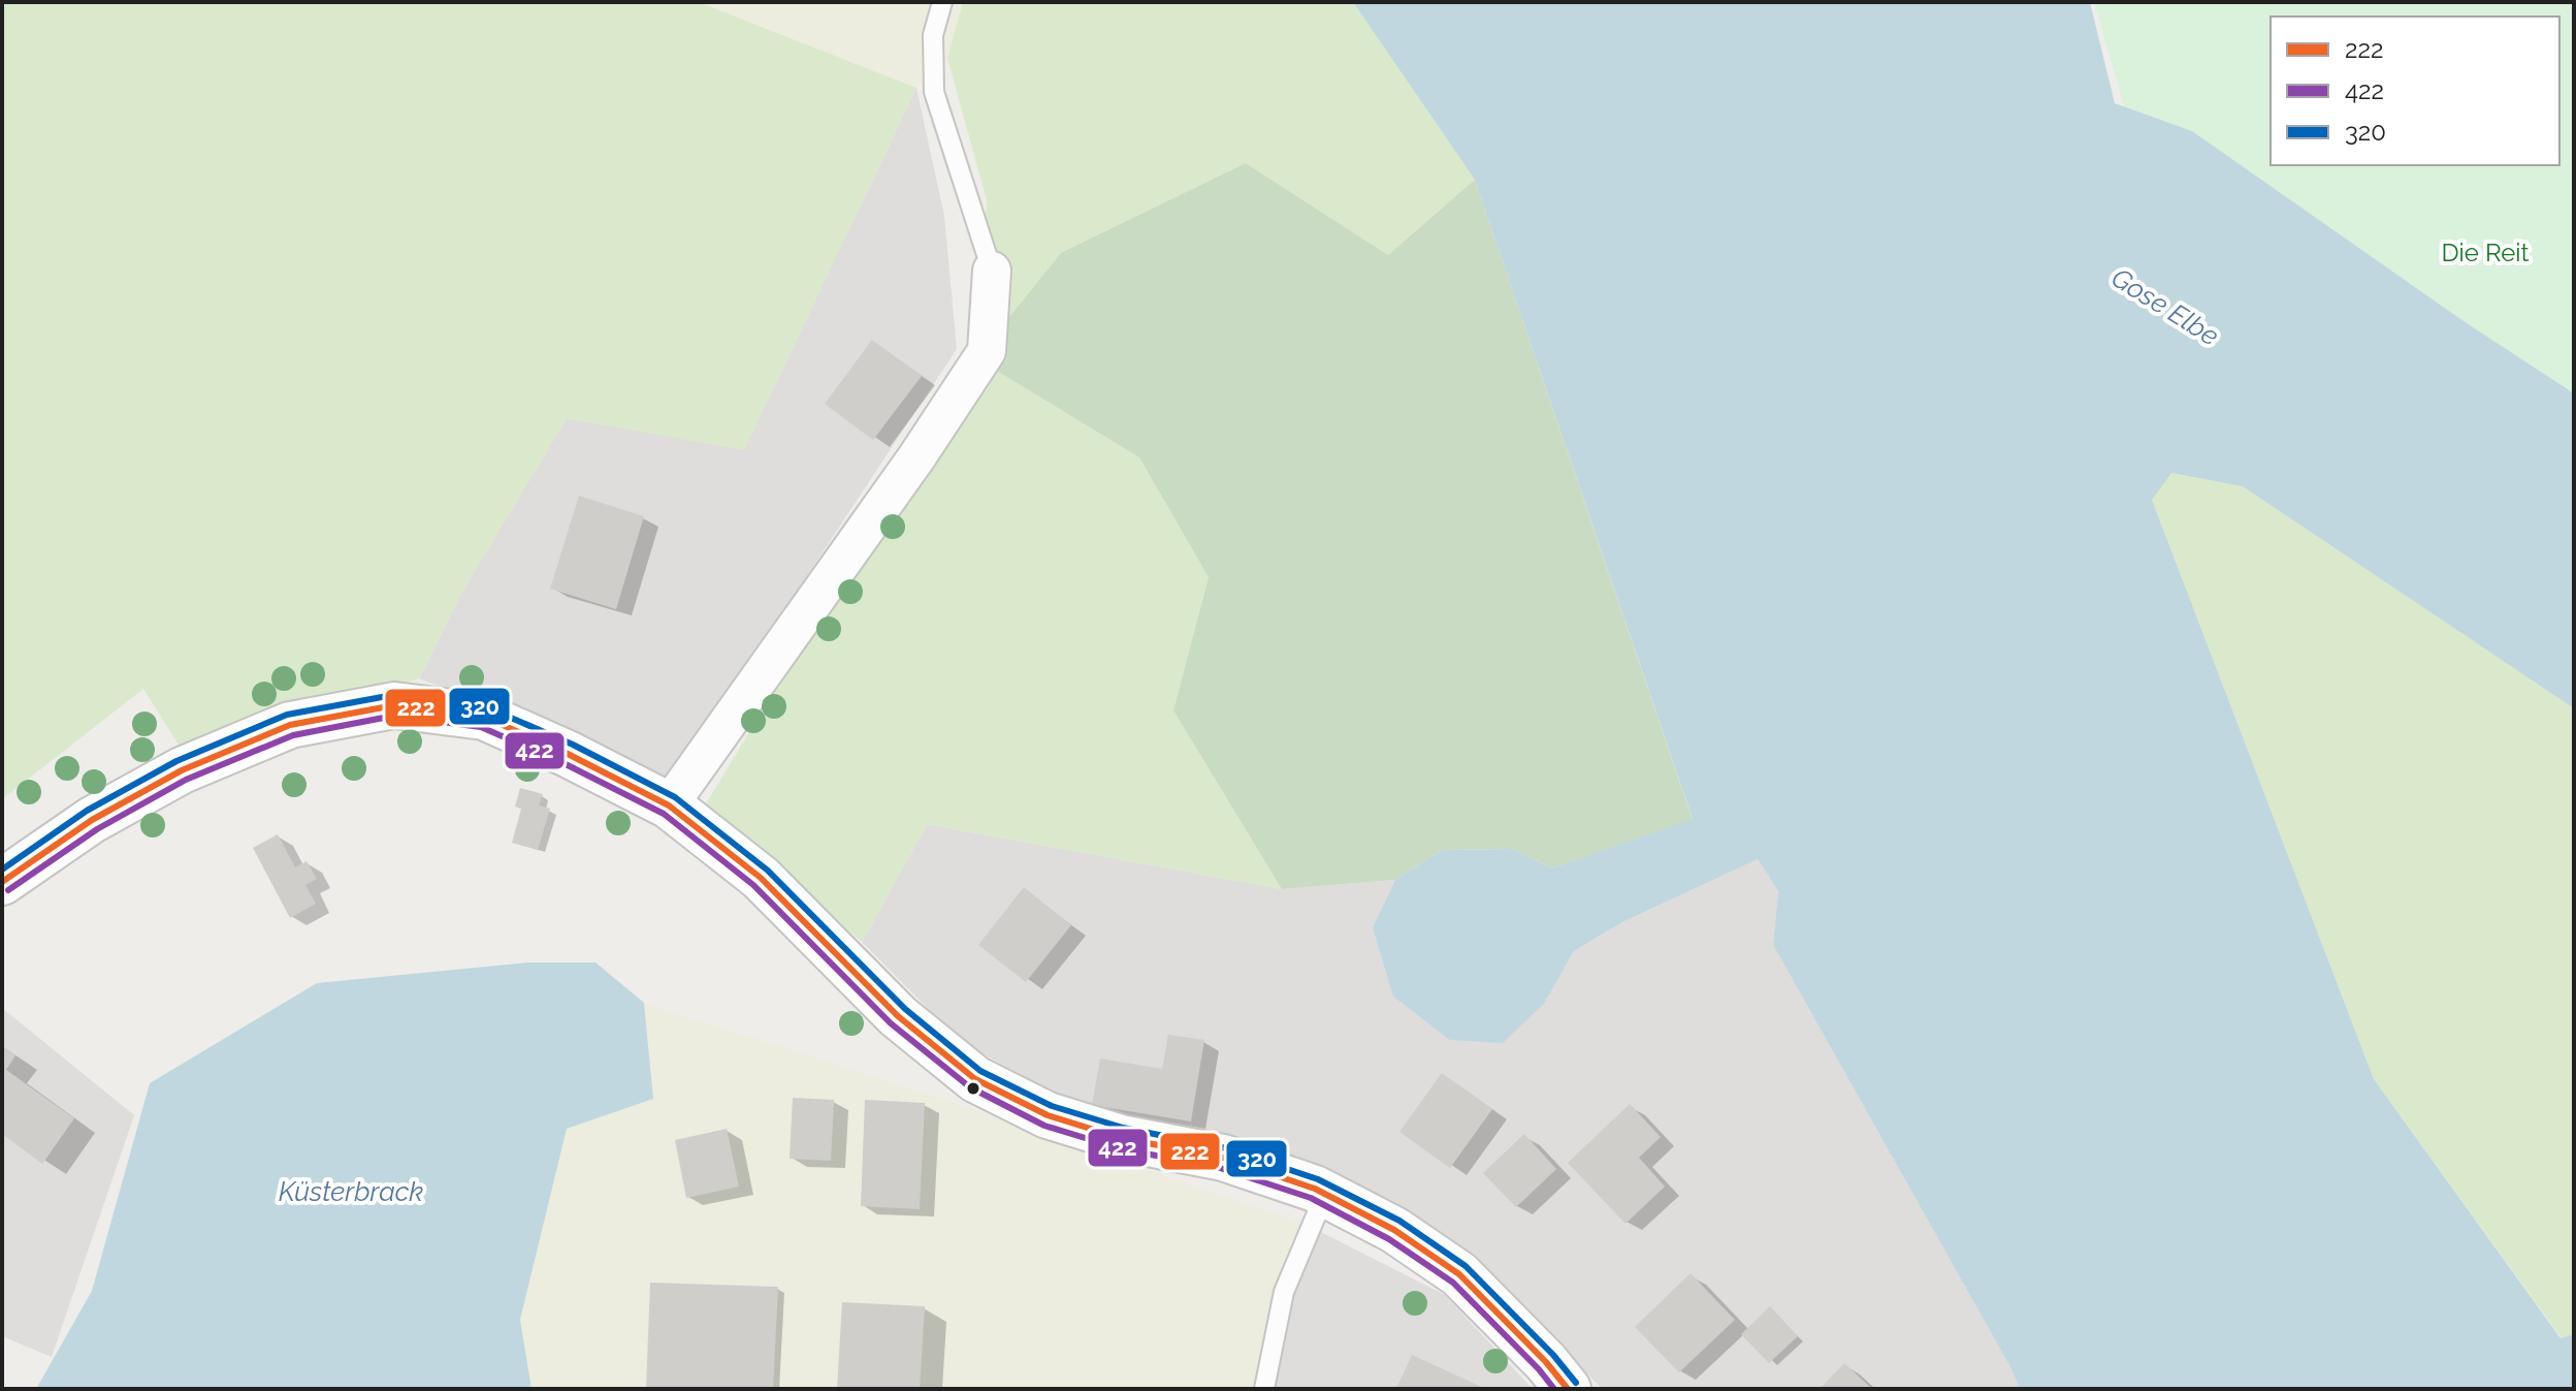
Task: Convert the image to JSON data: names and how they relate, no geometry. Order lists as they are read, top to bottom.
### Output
{
  "water": ["Gose Elbe", "Küsterbrack"],
  "parks": ["Die Reit"],
  "lines": ["transit line 320", "transit line 222", "transit line 422"],
  "legend": ["222", "422", "320"]
}
